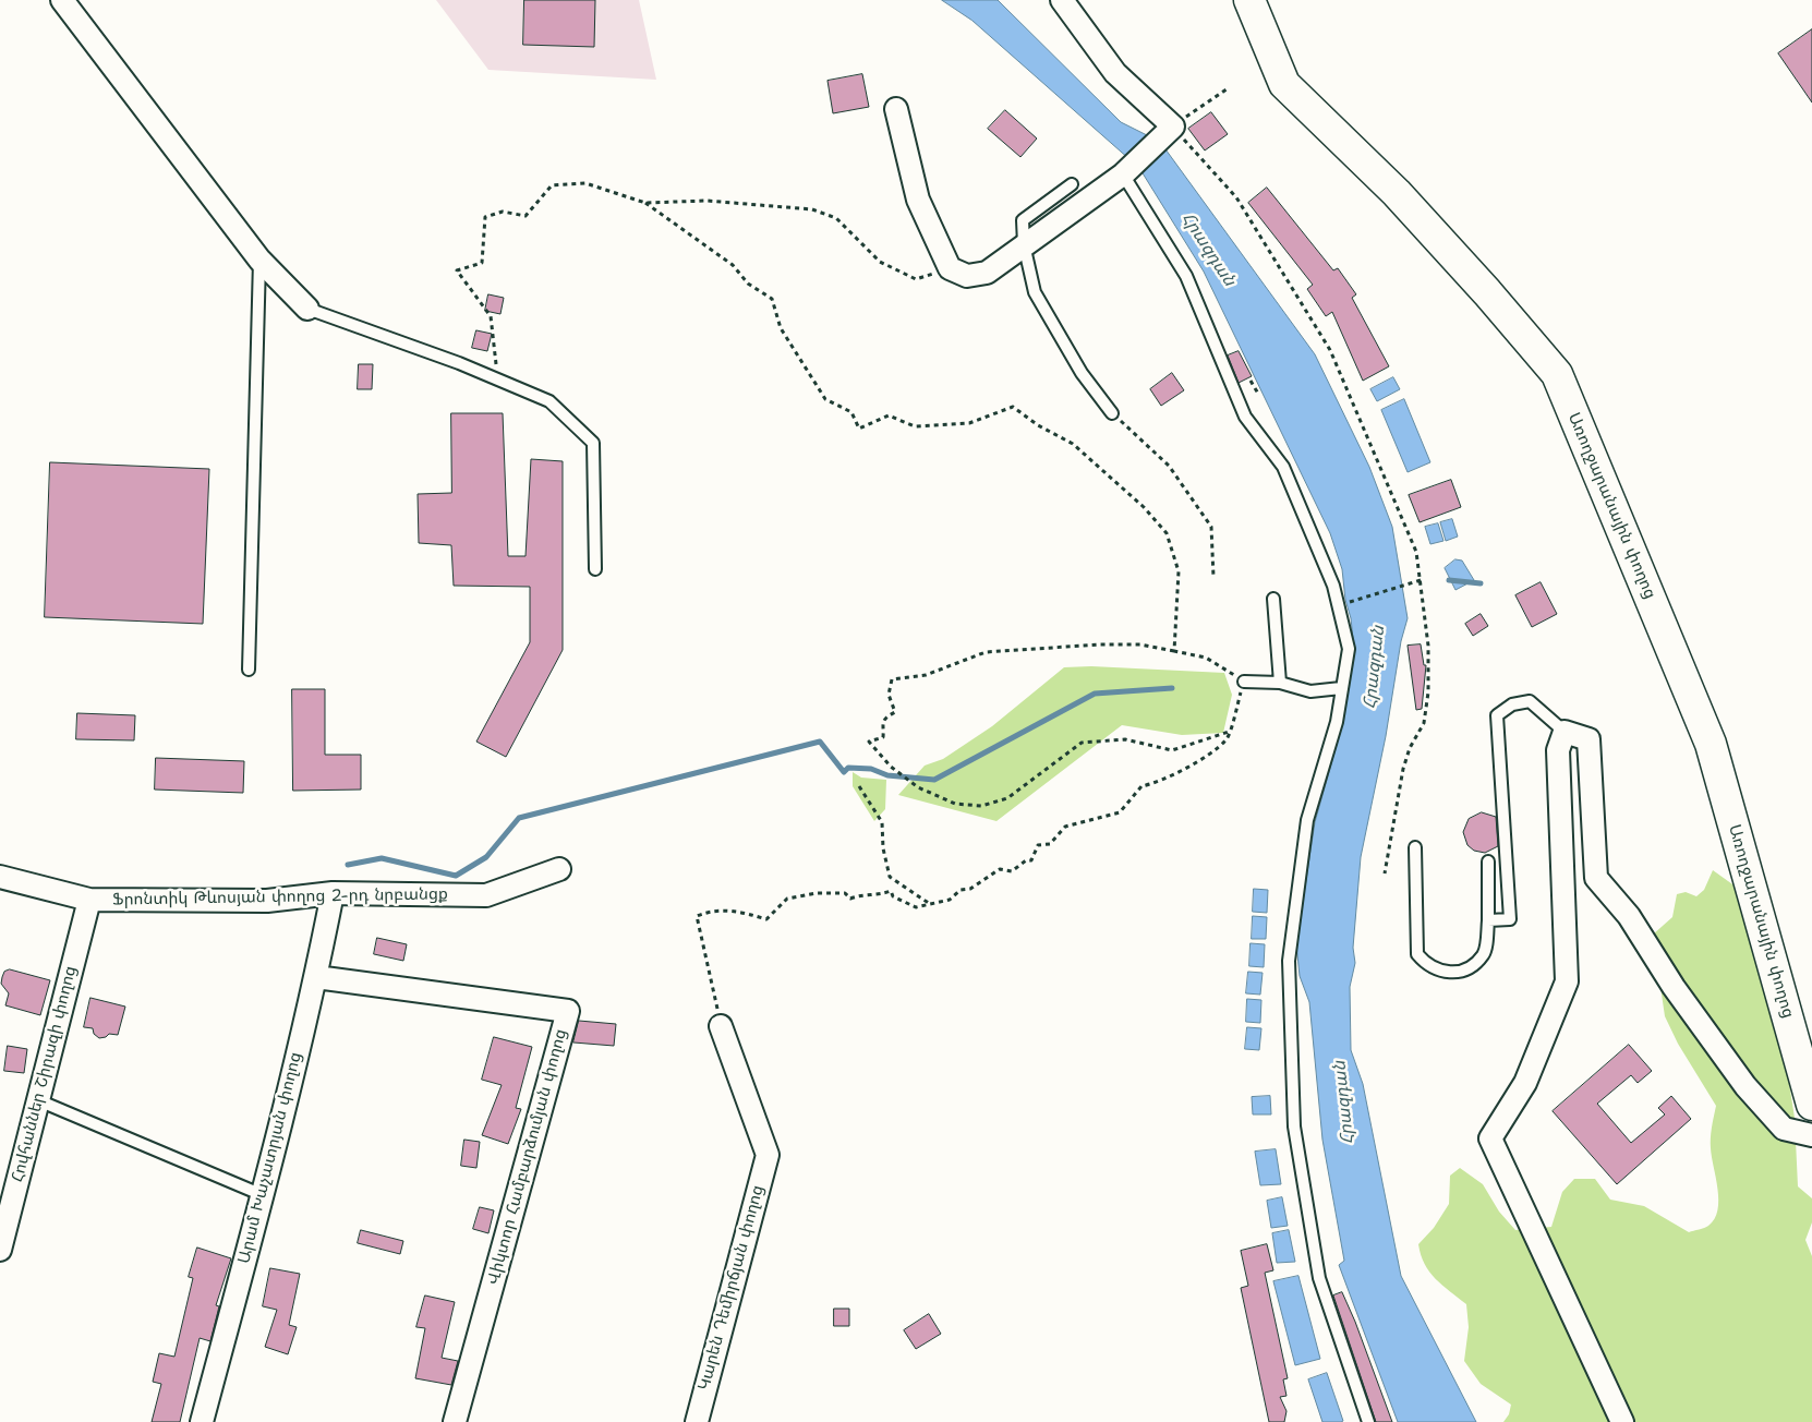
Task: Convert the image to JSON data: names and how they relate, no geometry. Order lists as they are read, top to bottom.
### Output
{
  "streets": {
    "main road": ["Առողջարանային փողոց"],
    "street": [
      "Ֆրոնտիկ Թևոսյան փողոց 2-րդ նրբանցք",
      "Հովհաններ Շիրազի փողոց",
      "Վիկտոր Համբարձումյան փողոց",
      "Արամ Խաչատրյան փողոց",
      "Կարեն Դեմիրճյան փողոց"
    ]
  },
  "crossings": [
    ["Ֆրոնտիկ Թևոսյան փողոց 2-րդ նրբանցք", "Հովհաններ Շիրազի փողոց"],
    ["Ֆրոնտիկ Թևոսյան փողոց 2-րդ նրբանցք", "Արամ Խաչատրյան փողոց"],
    ["Վիկտոր Համբարձումյան փողոց", "Արամ Խաչատրյան փողոց"]
  ],
  "water": ["Հրազդան"]
}
